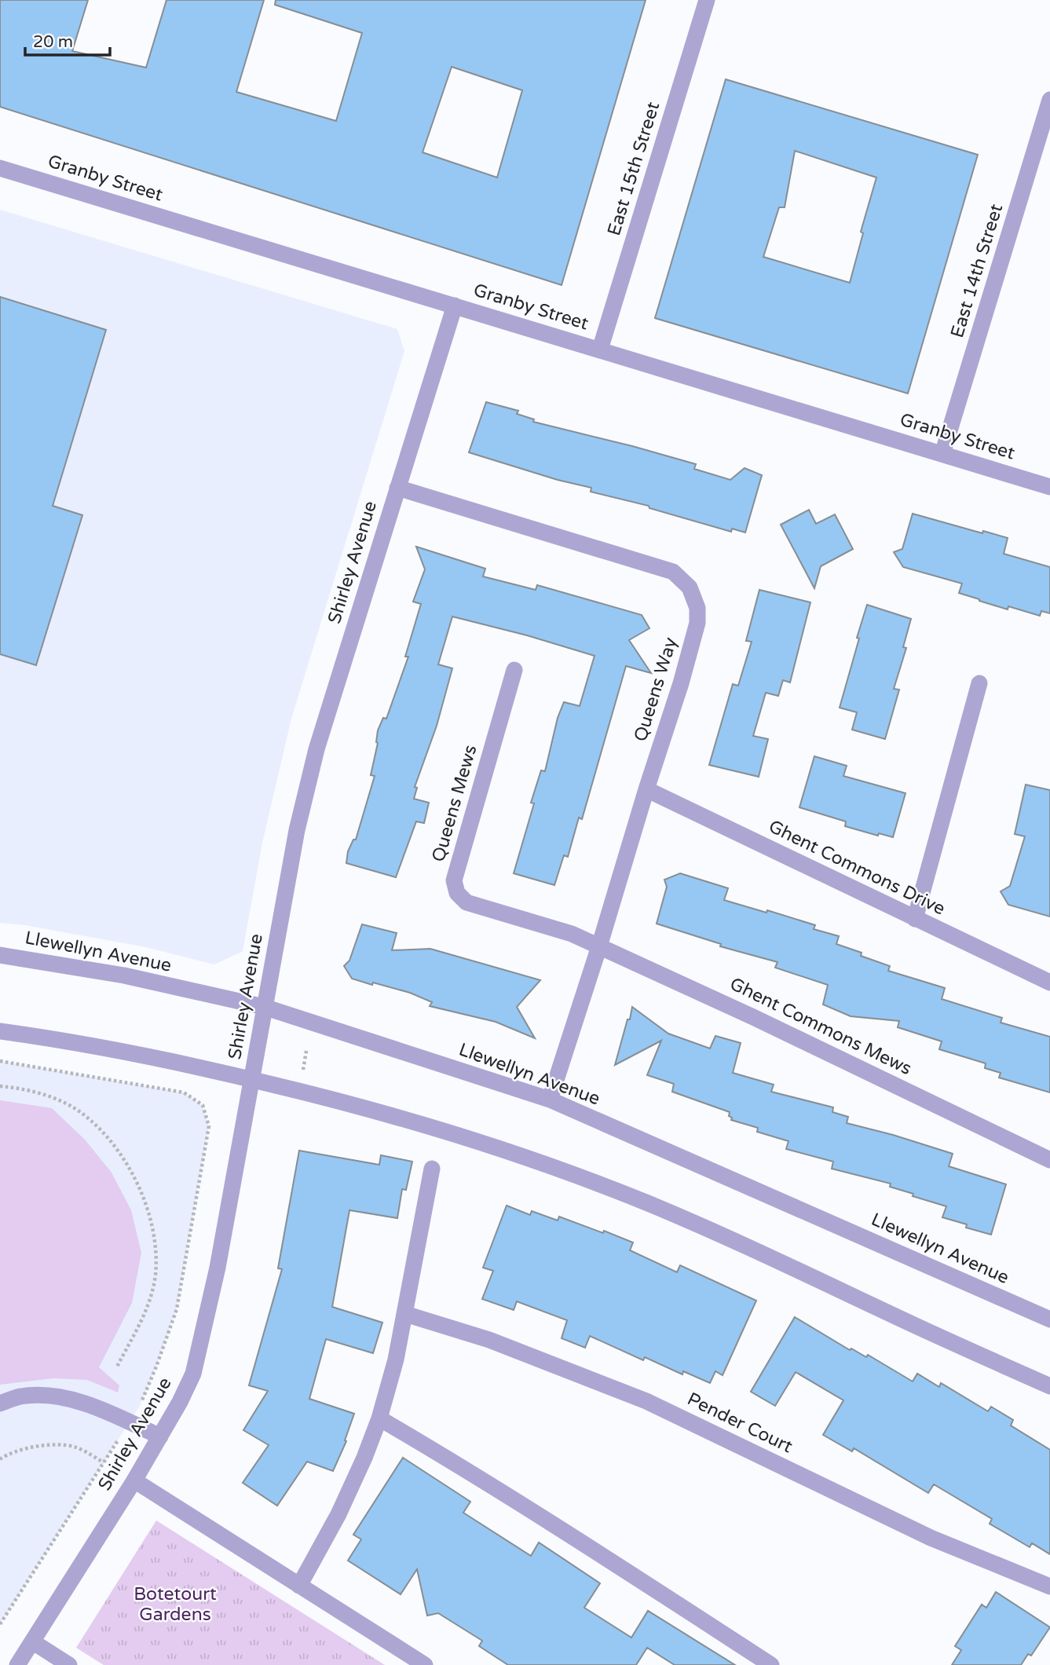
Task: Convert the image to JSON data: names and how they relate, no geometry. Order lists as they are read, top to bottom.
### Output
{
  "streets": {
    "street": [
      "East 15th Street",
      "Granby Street",
      "East 14th Street",
      "Shirley Avenue",
      "Queens Way",
      "Queens Mews",
      "Ghent Commons Drive",
      "Llewellyn Avenue",
      "Ghent Commons Mews",
      "Pender Court"
    ]
  },
  "crossings": [
    ["East 15th Street", "Granby Street"],
    ["Granby Street", "East 14th Street"],
    ["Granby Street", "Shirley Avenue"],
    ["Shirley Avenue", "Queens Way"],
    ["Shirley Avenue", "Llewellyn Avenue"],
    ["Queens Way", "Ghent Commons Drive"],
    ["Queens Way", "Llewellyn Avenue"],
    ["Queens Way", "Ghent Commons Mews"],
    ["Queens Mews", "Ghent Commons Mews"]
  ],
  "parks": ["Botetourt Gardens"],
  "scale_bar": "20 m"
}
